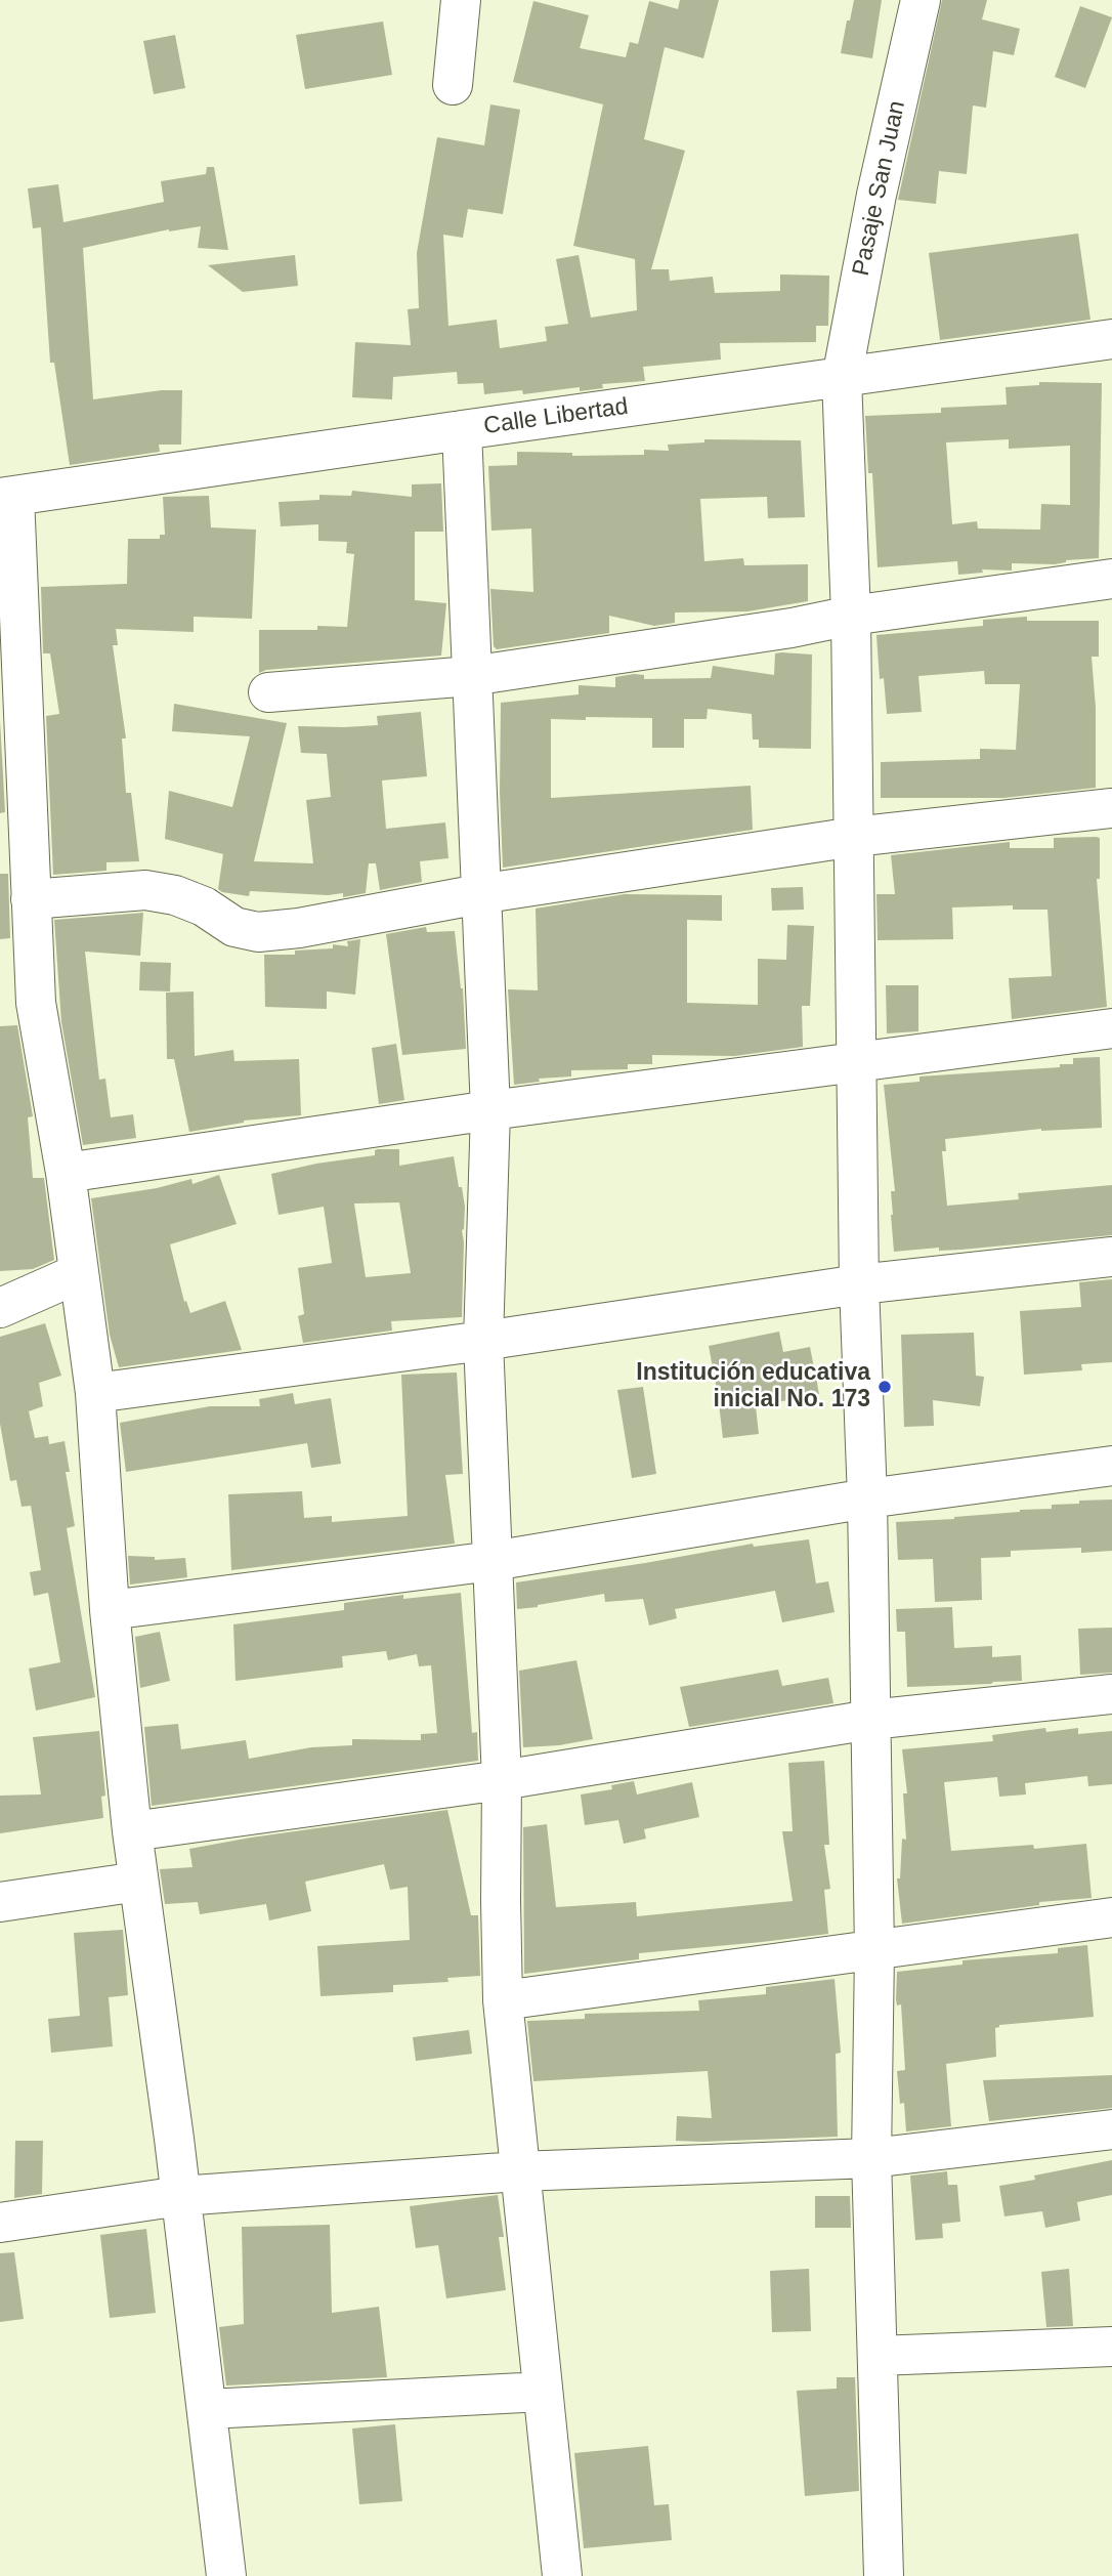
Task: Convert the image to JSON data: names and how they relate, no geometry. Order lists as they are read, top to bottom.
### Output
{
  "streets": {
    "street": ["Pasaje San Juan", "Calle Libertad"]
  },
  "crossings": [
    ["Pasaje San Juan", "Calle Libertad"]
  ],
  "places": ["Institución educativa inicial No. 173"]
}
